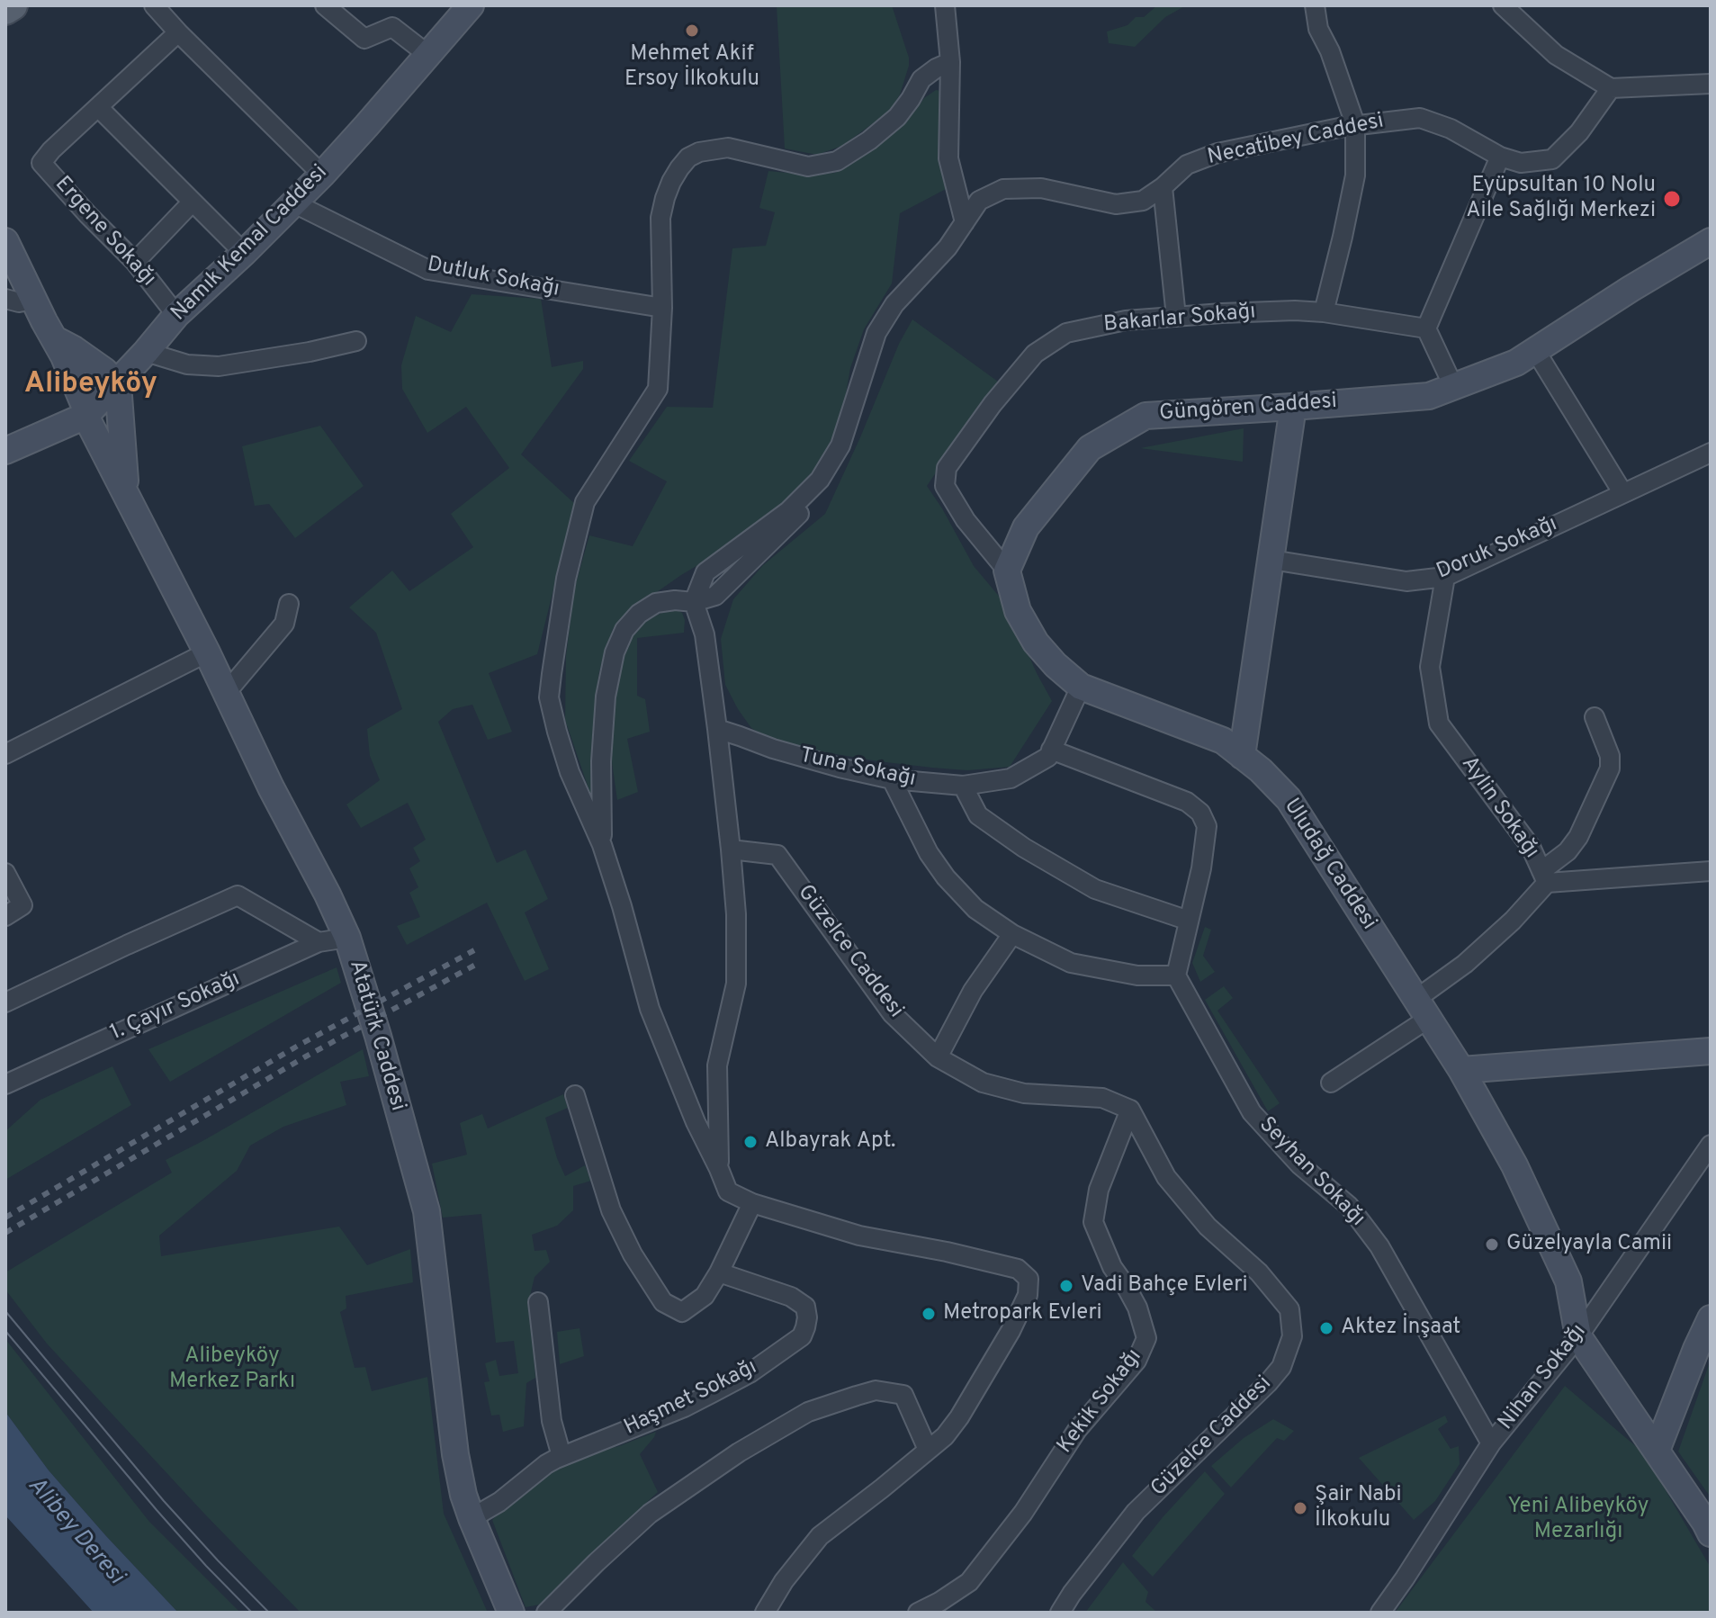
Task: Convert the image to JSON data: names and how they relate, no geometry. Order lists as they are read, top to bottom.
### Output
{
  "streets": {
    "main road": [
      "Namık Kemal Caddesi",
      "Güngören Caddesi",
      "Uludağ Caddesi",
      "Atatürk Caddesi"
    ],
    "street": [
      "Necatibey Caddesi",
      "Ergene Sokağı",
      "Dutluk Sokağı",
      "Bakarlar Sokağı",
      "Doruk Sokağı",
      "Tuna Sokağı",
      "Aylin Sokağı",
      "Güzelce Caddesi",
      "1. Çayır Sokağı",
      "Seyhan Sokağı",
      "Nihan Sokağı",
      "Haşmet Sokağı",
      "Kekik Sokağı"
    ]
  },
  "crossings": [
    ["Ergene Sokağı", "Namık Kemal Caddesi"],
    ["Namık Kemal Caddesi", "Dutluk Sokağı"],
    ["Namık Kemal Caddesi", "Atatürk Caddesi"],
    ["Bakarlar Sokağı", "Güngören Caddesi"],
    ["Doruk Sokağı", "Aylin Sokağı"],
    ["Uludağ Caddesi", "Nihan Sokağı"],
    ["Güzelce Caddesi", "Kekik Sokağı"],
    ["1. Çayır Sokağı", "Atatürk Caddesi"],
    ["Atatürk Caddesi", "Haşmet Sokağı"],
    ["Seyhan Sokağı", "Nihan Sokağı"]
  ],
  "districts": ["Alibeyköy"],
  "water": ["Alibey Deresi"],
  "parks": ["Alibeyköy Merkez Parkı", "Yeni Alibeyköy Mezarlığı"],
  "places": [
    "Mehmet Akif Ersoy İlkokulu",
    "Eyüpsultan 10 Nolu Aile Sağlığı Merkezi",
    "Albayrak Apt.",
    "Güzelyayla Camii",
    "Vadi Bahçe Evleri",
    "Metropark Evleri",
    "Aktez İnşaat",
    "Şair Nabi İlkokulu"
  ]
}
